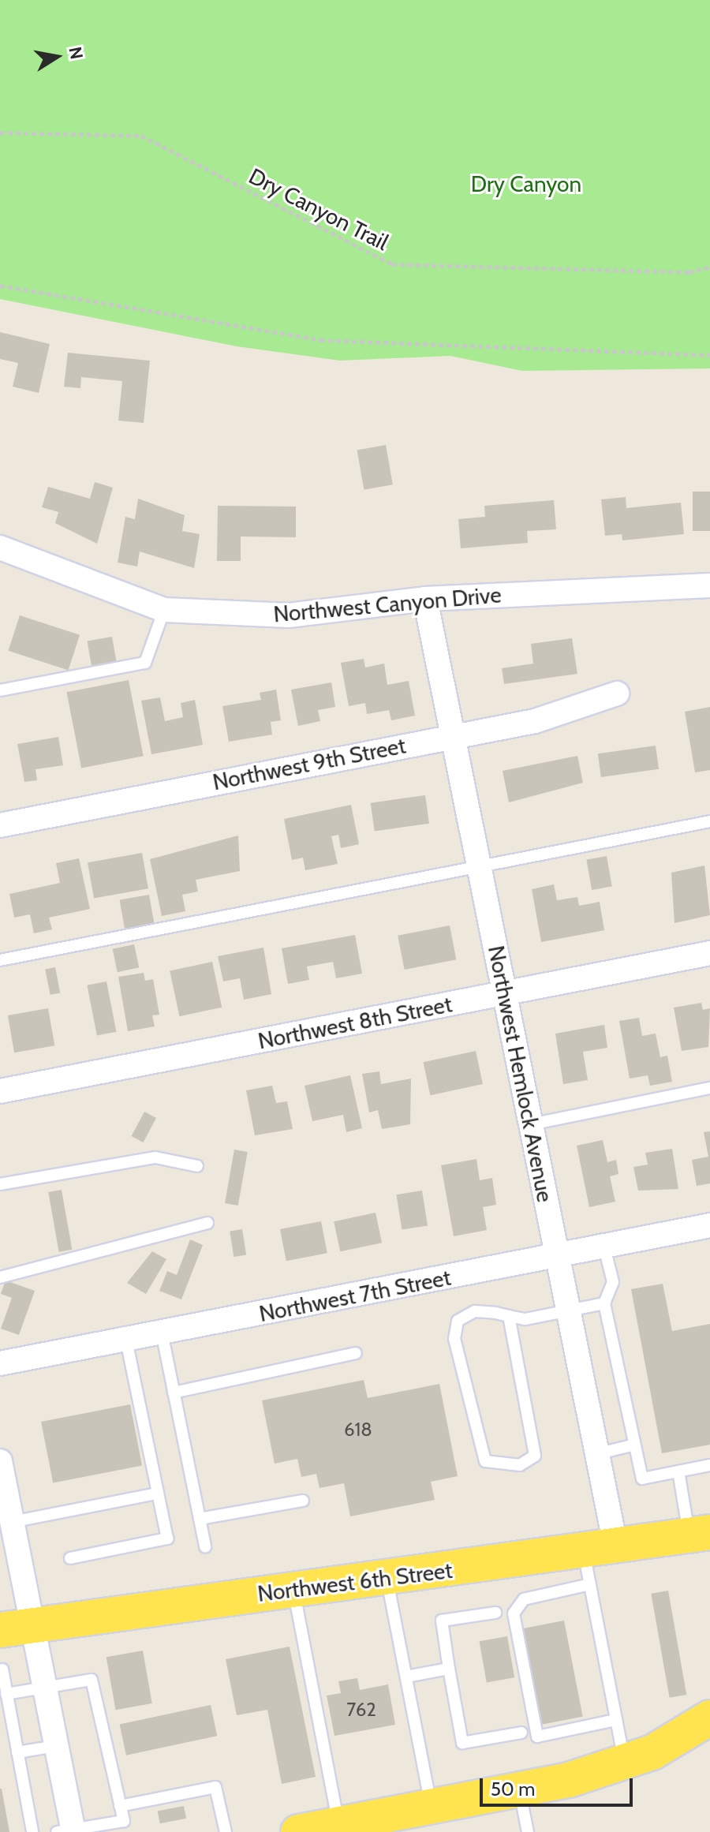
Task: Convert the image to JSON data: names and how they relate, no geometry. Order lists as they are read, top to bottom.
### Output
{
  "streets": {
    "main road": ["Northwest 6th Street"],
    "street": [
      "Northwest Canyon Drive",
      "Northwest 9th Street",
      "Northwest 8th Street",
      "Northwest Hemlock Avenue",
      "Northwest 7th Street"
    ],
    "path": ["Dry Canyon Trail"]
  },
  "crossings": [
    ["Northwest Canyon Drive", "Northwest Hemlock Avenue"],
    ["Northwest 9th Street", "Northwest Hemlock Avenue"],
    ["Northwest 8th Street", "Northwest Hemlock Avenue"],
    ["Northwest Hemlock Avenue", "Northwest 7th Street"],
    ["Northwest Hemlock Avenue", "Northwest 6th Street"]
  ],
  "parks": ["Dry Canyon"],
  "house_numbers": ["618", "762"],
  "scale_bar": "50 m",
  "north": "right"
}
